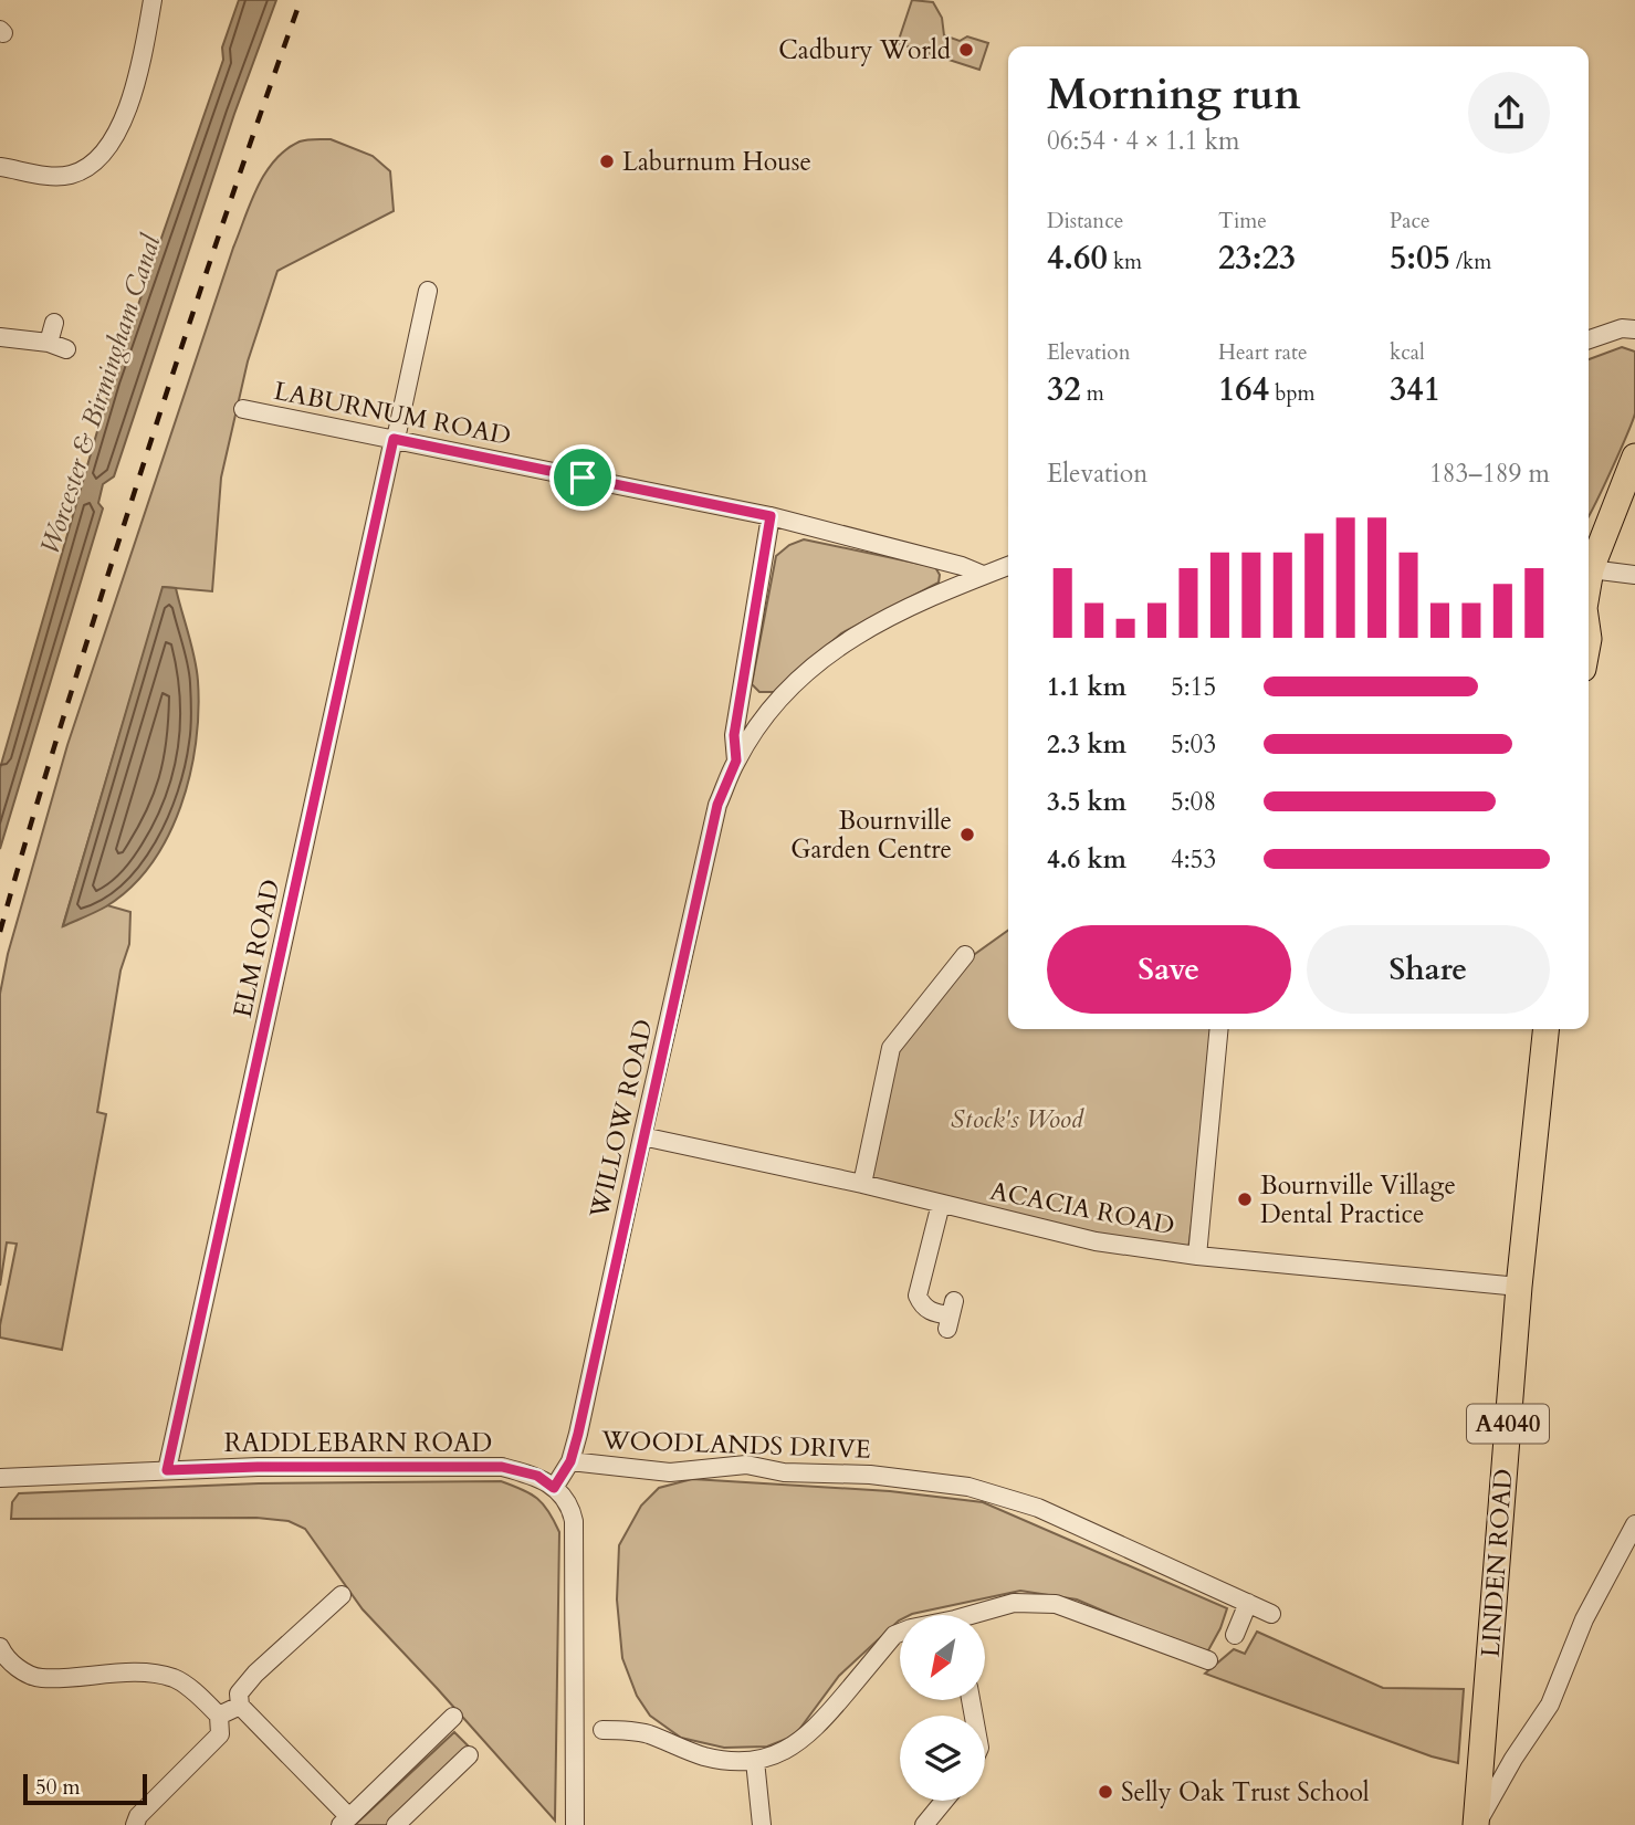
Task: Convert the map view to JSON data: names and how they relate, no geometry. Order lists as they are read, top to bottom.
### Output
{
  "streets": {
    "highway": ["A4040", "LINDEN ROAD"],
    "street": [
      "LABURNUM ROAD",
      "ELM ROAD",
      "WILLOW ROAD",
      "ACACIA ROAD",
      "RADDLEBARN ROAD",
      "WOODLANDS DRIVE"
    ]
  },
  "crossings": [
    ["LABURNUM ROAD", "ELM ROAD"],
    ["LABURNUM ROAD", "WILLOW ROAD"],
    ["ELM ROAD", "RADDLEBARN ROAD"],
    ["WILLOW ROAD", "ACACIA ROAD"],
    ["WILLOW ROAD", "RADDLEBARN ROAD"],
    ["WILLOW ROAD", "WOODLANDS DRIVE"],
    ["ACACIA ROAD", "LINDEN ROAD"]
  ],
  "water": ["Worcester & Birmingham Canal"],
  "parks": ["Stock's Wood"],
  "places": [
    "Cadbury World",
    "Laburnum House",
    "Bournville Garden Centre",
    "Bournville Village Dental Practice",
    "Selly Oak Trust School"
  ],
  "scale_bar": "50 m",
  "north": "bottom left",
  "page": {
    "heading": ["Morning run", "06:54 · 4 × 1.1 km"],
    "stats": [
      ["Distance", "4.60 km"],
      ["Time", "23:23"],
      ["Pace", "5:05 /km"],
      ["Elevation", "32 m"],
      ["Heart rate", "164 bpm"],
      ["kcal", "341"]
    ],
    "chart": ["Elevation", "183–189 m"],
    "list": [
      {
        "name": "1.1 km",
        "note": "5:15"
      },
      {
        "name": "2.3 km",
        "note": "5:03"
      },
      {
        "name": "3.5 km",
        "note": "5:08"
      },
      {
        "name": "4.6 km",
        "note": "4:53"
      }
    ],
    "buttons": ["Save", "Share"],
    "scale": "50 m"
  }
}
